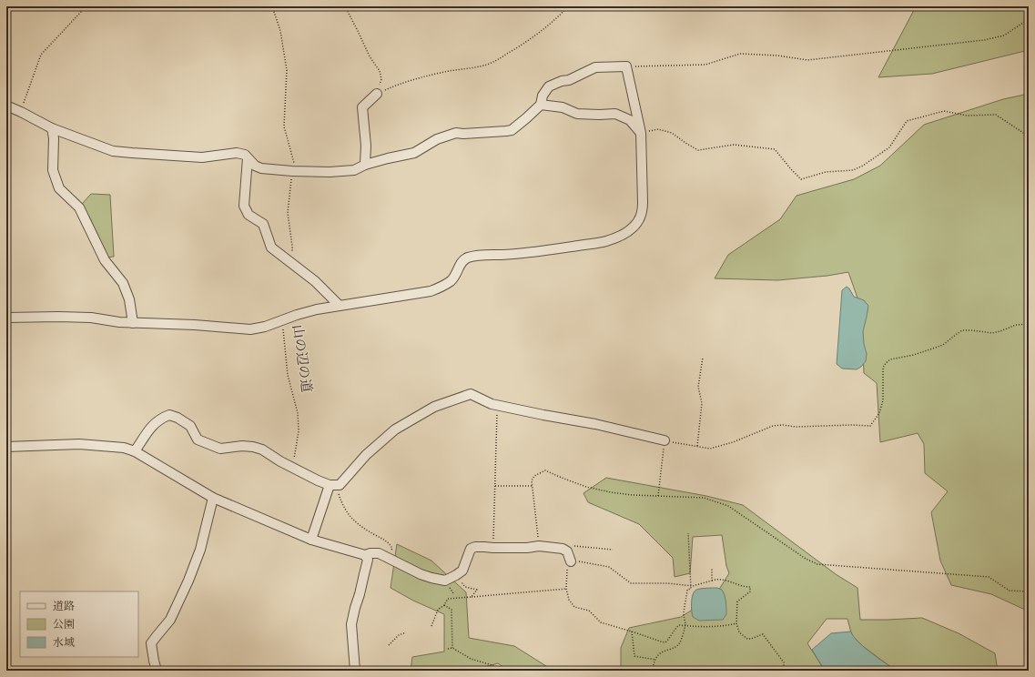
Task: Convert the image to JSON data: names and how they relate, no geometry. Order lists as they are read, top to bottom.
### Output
{
  "streets": {
    "street": ["山の辺の道"]
  },
  "legend": ["道路", "公園", "水域"]
}
